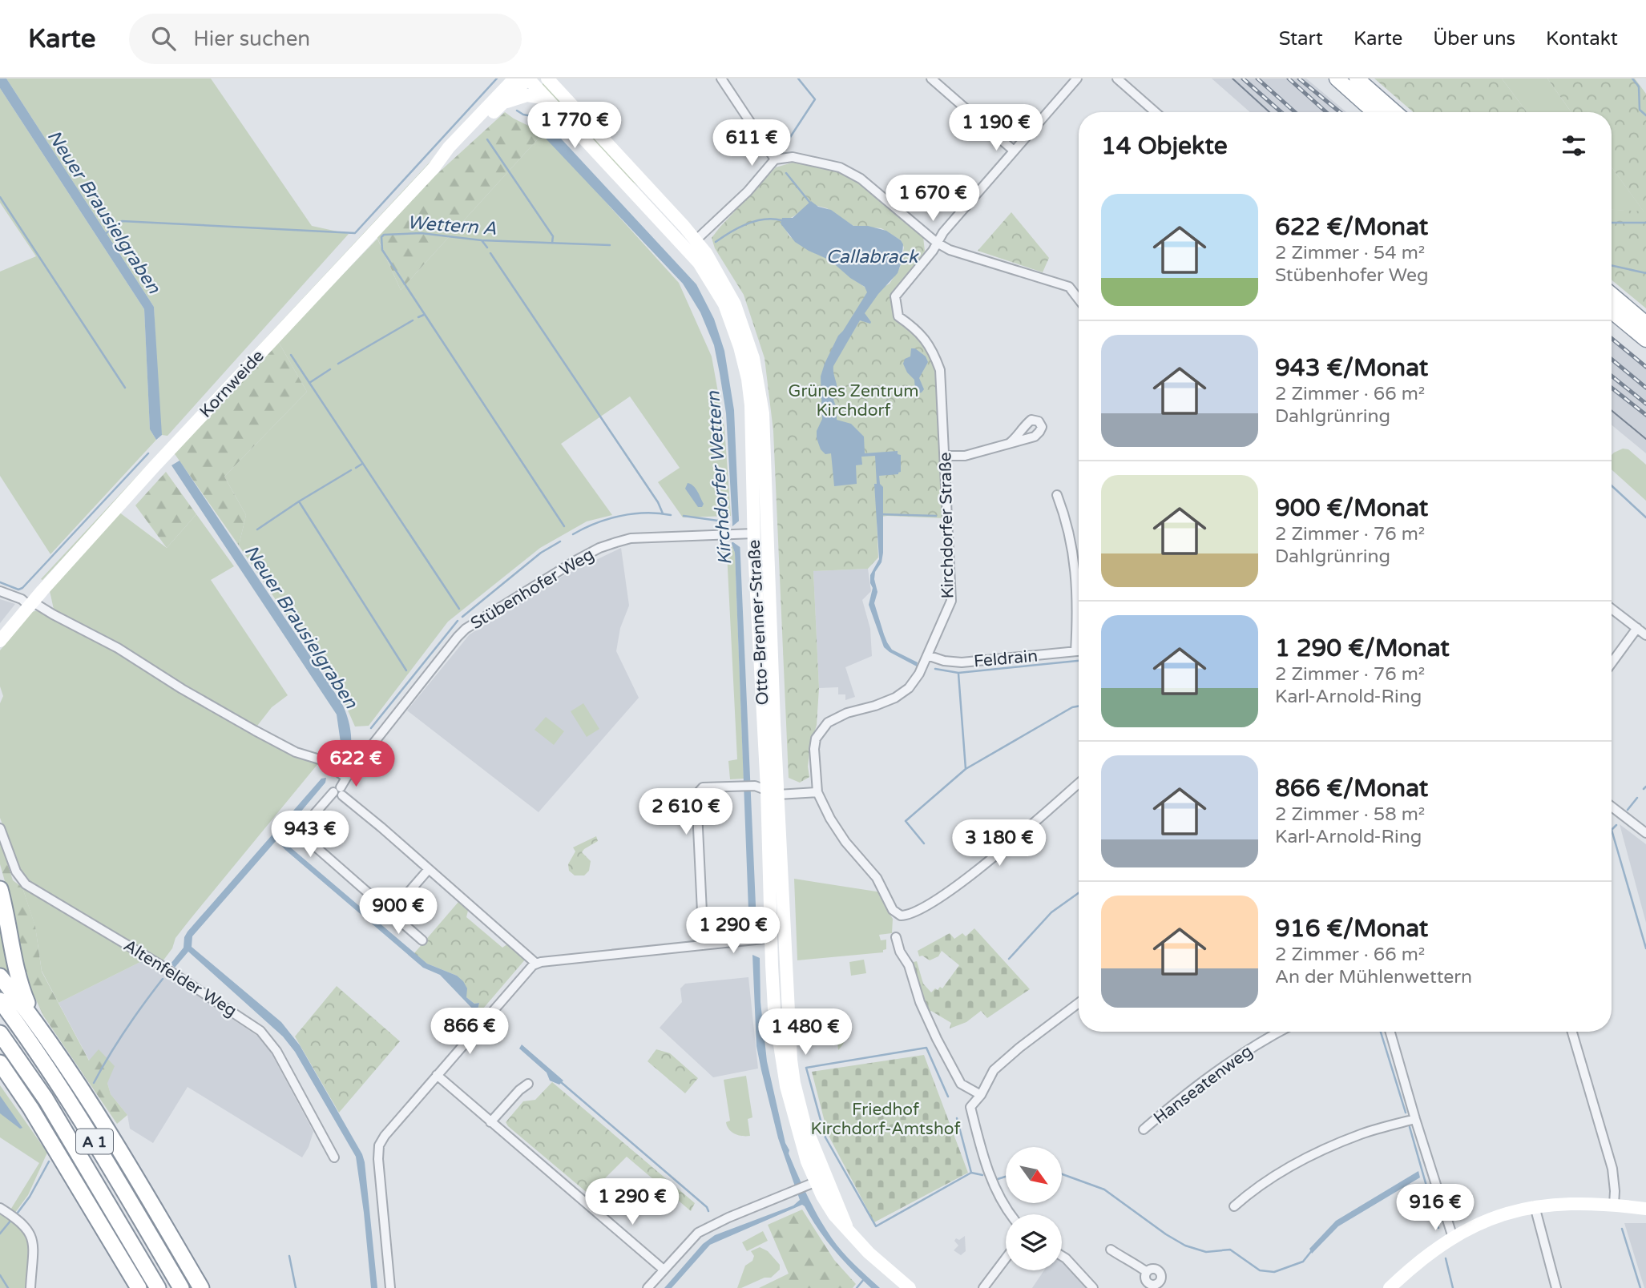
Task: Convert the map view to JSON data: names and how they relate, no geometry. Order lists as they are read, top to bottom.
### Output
{
  "streets": {
    "highway": ["A 1"],
    "main road": ["Kornweide", "Otto-Brenner-Straße"],
    "street": [
      "Kirchdorfer Straße",
      "Stübenhofer Weg",
      "Feldrain",
      "Altenfelder Weg",
      "Hanseatenweg"
    ]
  },
  "crossings": [
    ["Kornweide", "Otto-Brenner-Straße"],
    ["Kirchdorfer Straße", "Feldrain"],
    ["Stübenhofer Weg", "Otto-Brenner-Straße"]
  ],
  "water": [
    "Neuer Brausielgraben",
    "Wettern A",
    "Callabrack",
    "Kirchdorfer Wettern"
  ],
  "parks": ["Grünes Zentrum Kirchdorf", "Friedhof Kirchdorf-Amtshof"],
  "north": "bottom right",
  "page": {
    "header": "Karte",
    "search": "Hier suchen",
    "nav": [
      "Start",
      "Karte",
      "Über uns",
      "Kontakt"
    ],
    "price": [
      "1 770 €",
      "1 190 €",
      "611 €",
      "1 670 €",
      "622 €",
      "2 610 €",
      "943 €",
      "3 180 €",
      "900 €",
      "1 290 €",
      "866 €",
      "1 480 €",
      "1 290 €",
      "916 €"
    ],
    "heading": "14 Objekte",
    "list": [
      {
        "name": "622 €/Monat",
        "note": "2 Zimmer · 54 m² · Stübenhofer Weg"
      },
      {
        "name": "943 €/Monat",
        "note": "2 Zimmer · 66 m² · Dahlgrünring"
      },
      {
        "name": "900 €/Monat",
        "note": "2 Zimmer · 76 m² · Dahlgrünring"
      },
      {
        "name": "1 290 €/Monat",
        "note": "2 Zimmer · 76 m² · Karl-Arnold-Ring"
      },
      {
        "name": "866 €/Monat",
        "note": "2 Zimmer · 58 m² · Karl-Arnold-Ring"
      },
      {
        "name": "916 €/Monat",
        "note": "2 Zimmer · 66 m² · An der Mühlenwettern"
      }
    ]
  }
}
